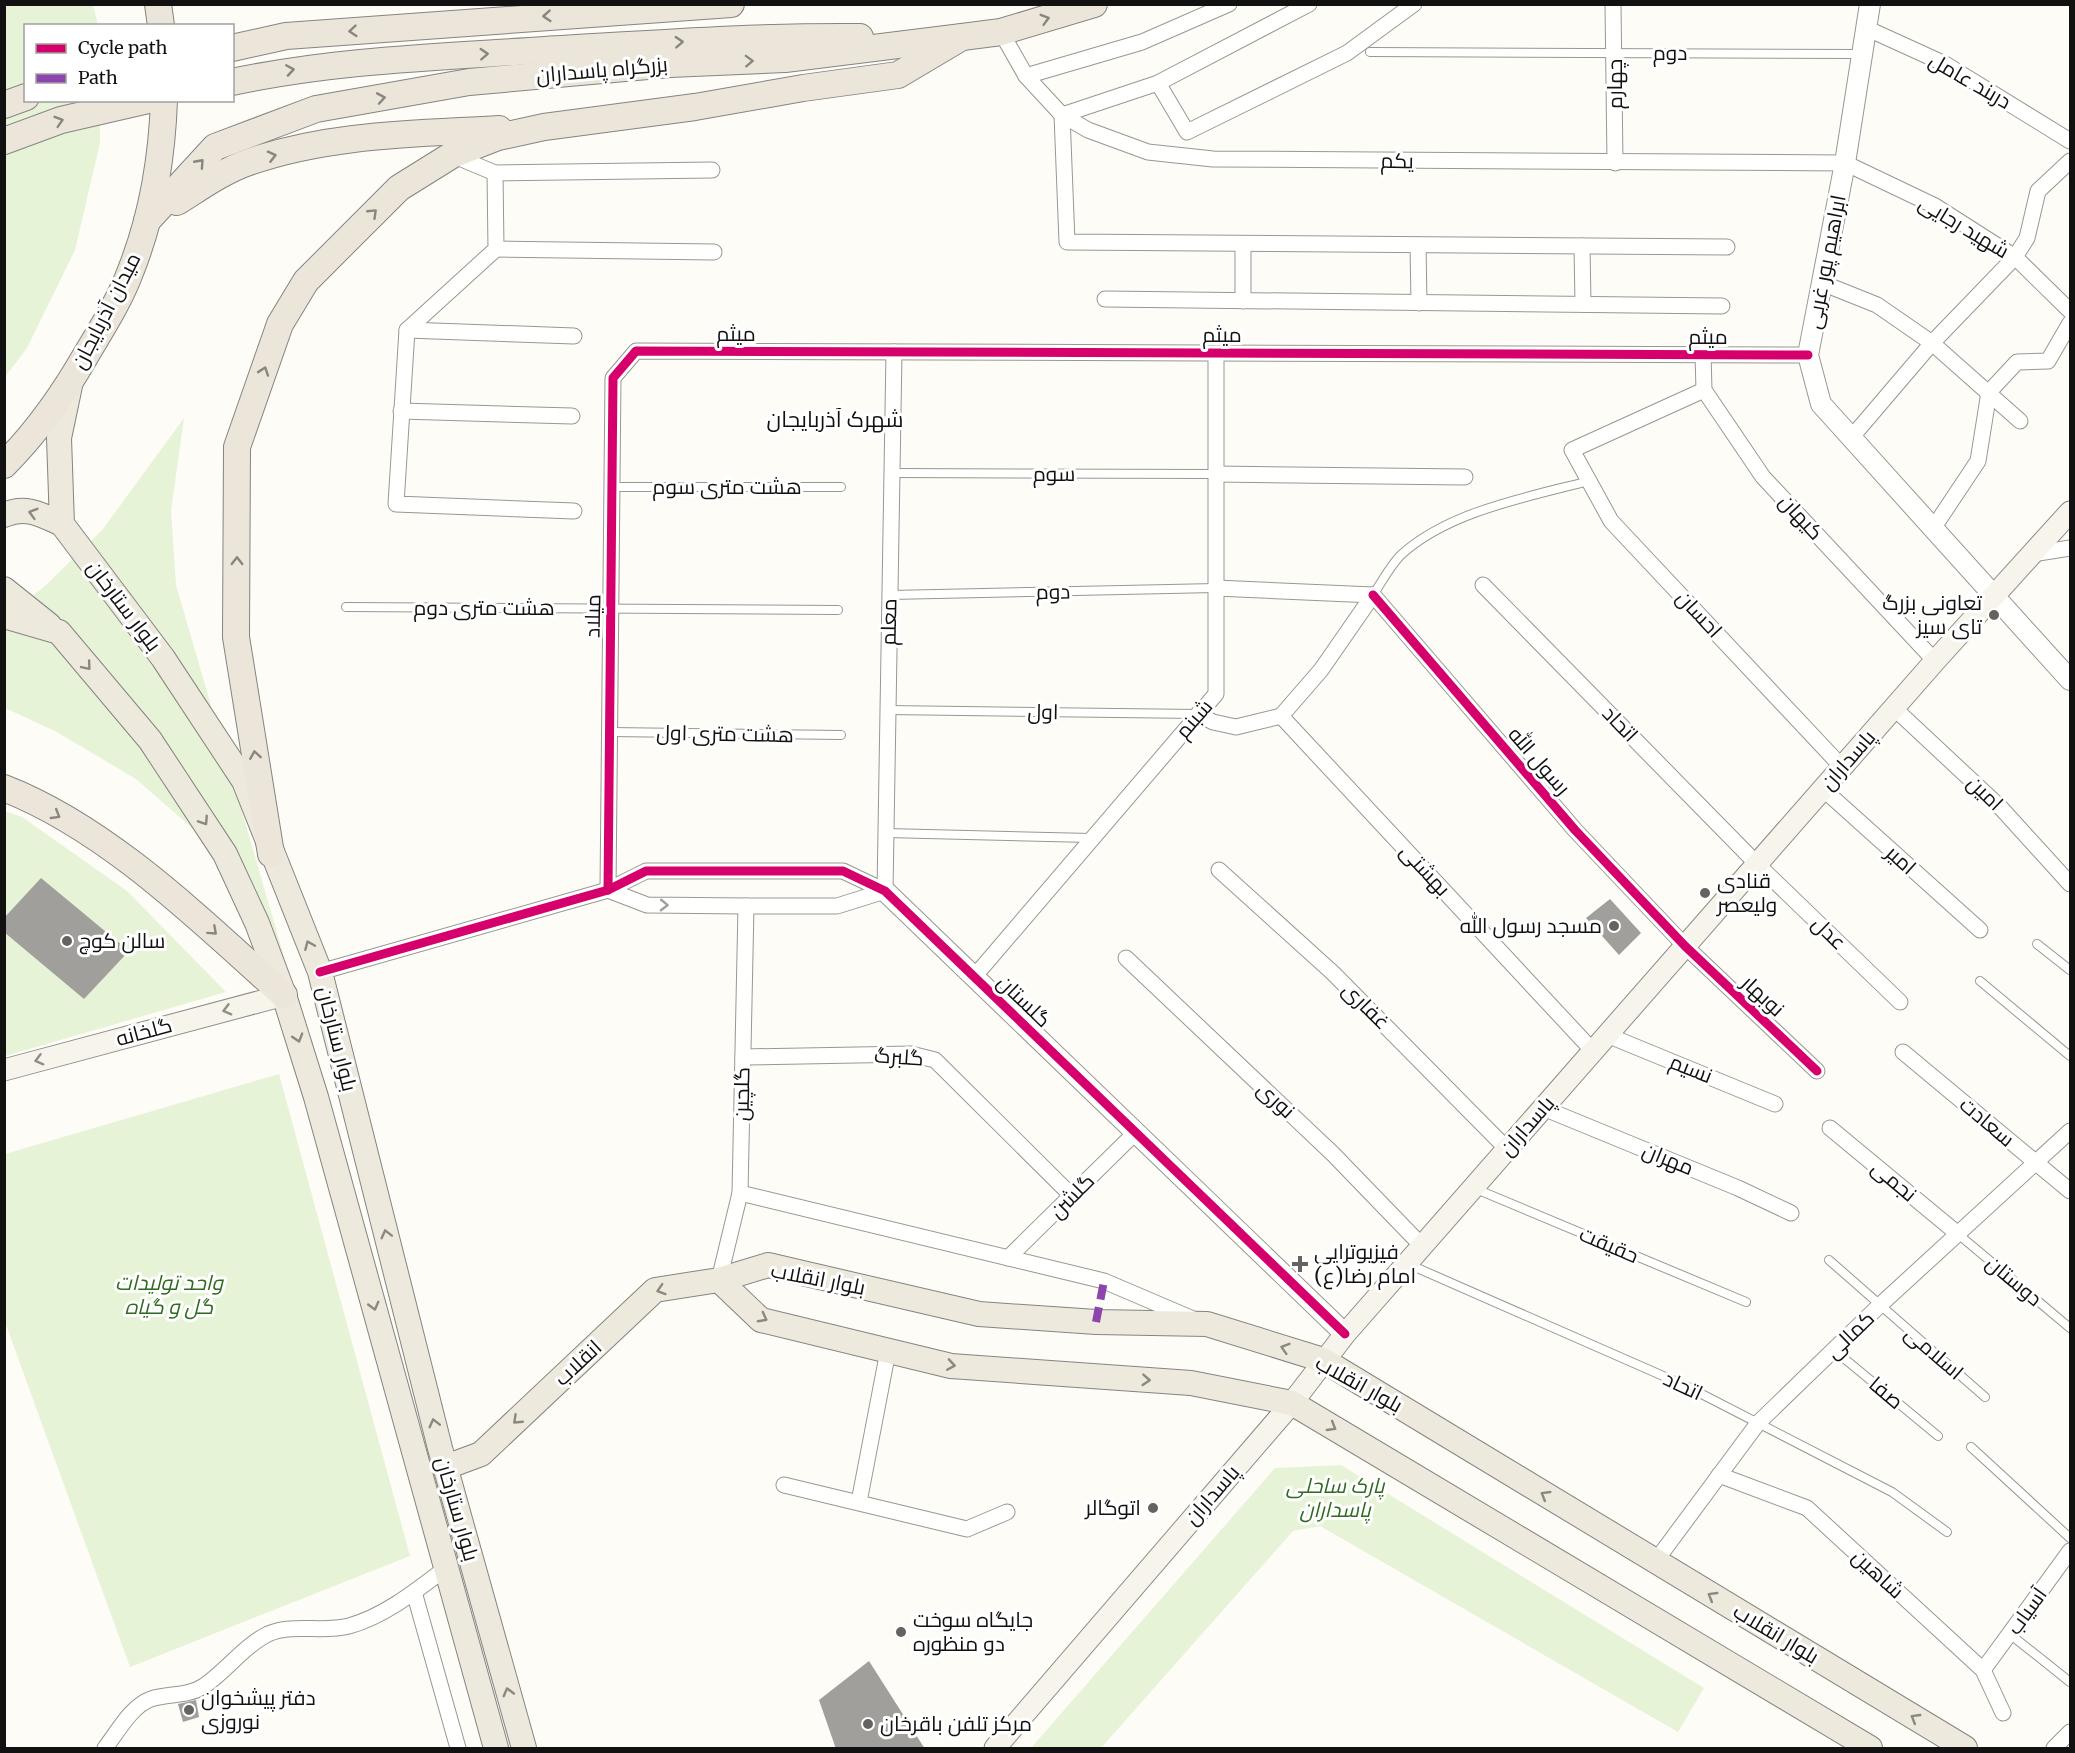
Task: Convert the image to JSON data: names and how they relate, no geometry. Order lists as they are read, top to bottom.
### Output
{
  "streets": {
    "highway": ["بزرگراه پاسداران", "میدان آذربایجان"],
    "main road": [
      "بلوار ستارخان",
      "پاسداران",
      "گلخانه",
      "بلوار انقلاب",
      "انقلاب"
    ],
    "street": [
      "دربند عامل",
      "چهارم",
      "یکم",
      "شهید رجایی",
      "ابراهیم پور غربی",
      "میثم",
      "کیهان",
      "احسان",
      "میلاد",
      "معلم",
      "شبنم",
      "اتحاد",
      "رسول الله",
      "امین",
      "امیر",
      "بهشتی",
      "عدل",
      "نوبهار",
      "گلستان",
      "غفاری",
      "گلبرگ",
      "نسیم",
      "گلچین",
      "نوری",
      "سعادت",
      "مهران",
      "نجمی",
      "گلشن",
      "کمالی",
      "شاهین",
      "آسیاب"
    ],
    "lane": [
      "دوم",
      "سوم",
      "هشت متری سوم",
      "هشت متری دوم",
      "اول",
      "هشت متری اول",
      "حقیقت",
      "دوستان",
      "اسلامی",
      "صفا"
    ]
  },
  "crossings": [
    ["دوم", "چهارم"],
    ["دوم", "ابراهیم پور غربی"],
    ["دوم", "معلم"],
    ["دوم", "شبنم"],
    ["بزرگراه پاسداران", "یکم"],
    ["بزرگراه پاسداران", "میدان آذربایجان"],
    ["دربند عامل", "ابراهیم پور غربی"],
    ["چهارم", "یکم"],
    ["یکم", "شهید رجایی"],
    ["یکم", "ابراهیم پور غربی"],
    ["شهید رجایی", "ابراهیم پور غربی"],
    ["ابراهیم پور غربی", "میثم"],
    ["ابراهیم پور غربی", "پاسداران"],
    ["میثم", "میلاد"],
    ["میثم", "معلم"],
    ["میثم", "شبنم"],
    ["سوم", "معلم"],
    ["سوم", "شبنم"],
    ["هشت متری سوم", "میلاد"],
    ["کیهان", "احسان"],
    ["کیهان", "پاسداران"],
    ["بلوار ستارخان", "گلستان"],
    ["بلوار ستارخان", "گلخانه"],
    ["بلوار ستارخان", "انقلاب"],
    ["هشت متری دوم", "میلاد"],
    ["احسان", "پاسداران"],
    ["میلاد", "هشت متری اول"],
    ["میلاد", "گلستان"],
    ["معلم", "اول"],
    ["معلم", "گلستان"],
    ["اول", "شبنم"],
    ["شبنم", "گلستان"],
    ["اتحاد", "پاسداران"],
    ["اتحاد", "عدل"],
    ["اتحاد", "کمالی"],
    ["پاسداران", "رسول الله"],
    ["پاسداران", "امین"],
    ["پاسداران", "امیر"],
    ["پاسداران", "بهشتی"],
    ["پاسداران", "عدل"],
    ["پاسداران", "نوبهار"],
    ["پاسداران", "گلستان"],
    ["پاسداران", "غفاری"],
    ["پاسداران", "نسیم"],
    ["پاسداران", "نوری"],
    ["پاسداران", "مهران"],
    ["پاسداران", "حقیقت"],
    ["پاسداران", "بلوار انقلاب"],
    ["رسول الله", "نوبهار"],
    ["گلستان", "گلشن"],
    ["گلبرگ", "گلچین"],
    ["گلبرگ", "گلشن"],
    ["گلچین", "بلوار انقلاب"],
    ["گلچین", "انقلاب"],
    ["سعادت", "کمالی"],
    ["نجمی", "دوستان"],
    ["نجمی", "کمالی"],
    ["بلوار انقلاب", "کمالی"],
    ["بلوار انقلاب", "انقلاب"],
    ["دوستان", "کمالی"],
    ["کمالی", "اسلامی"],
    ["کمالی", "صفا"],
    ["کمالی", "شاهین"],
    ["شاهین", "آسیاب"]
  ],
  "one_way": ["گلخانه", "انقلاب"],
  "districts": ["شهرک آذربایجان"],
  "parks": ["واحد تولیدات گل و گیاه", "پارک ساحلی پاسداران"],
  "places": {
    "other": [
      "تعاونی بزرگ تای سیز",
      "قنادی ولیعصر",
      "مسجد رسول الله",
      "سالن کوچ",
      "اتوگالر",
      "جایگاه سوخت دو منظوره",
      "دفتر پیشخوان نوروزی",
      "مرکز تلفن باقرخان"
    ],
    "health": ["فیزیوتراپی امام رضا(ع)"]
  },
  "legend": ["Cycle path", "Path"]
}
